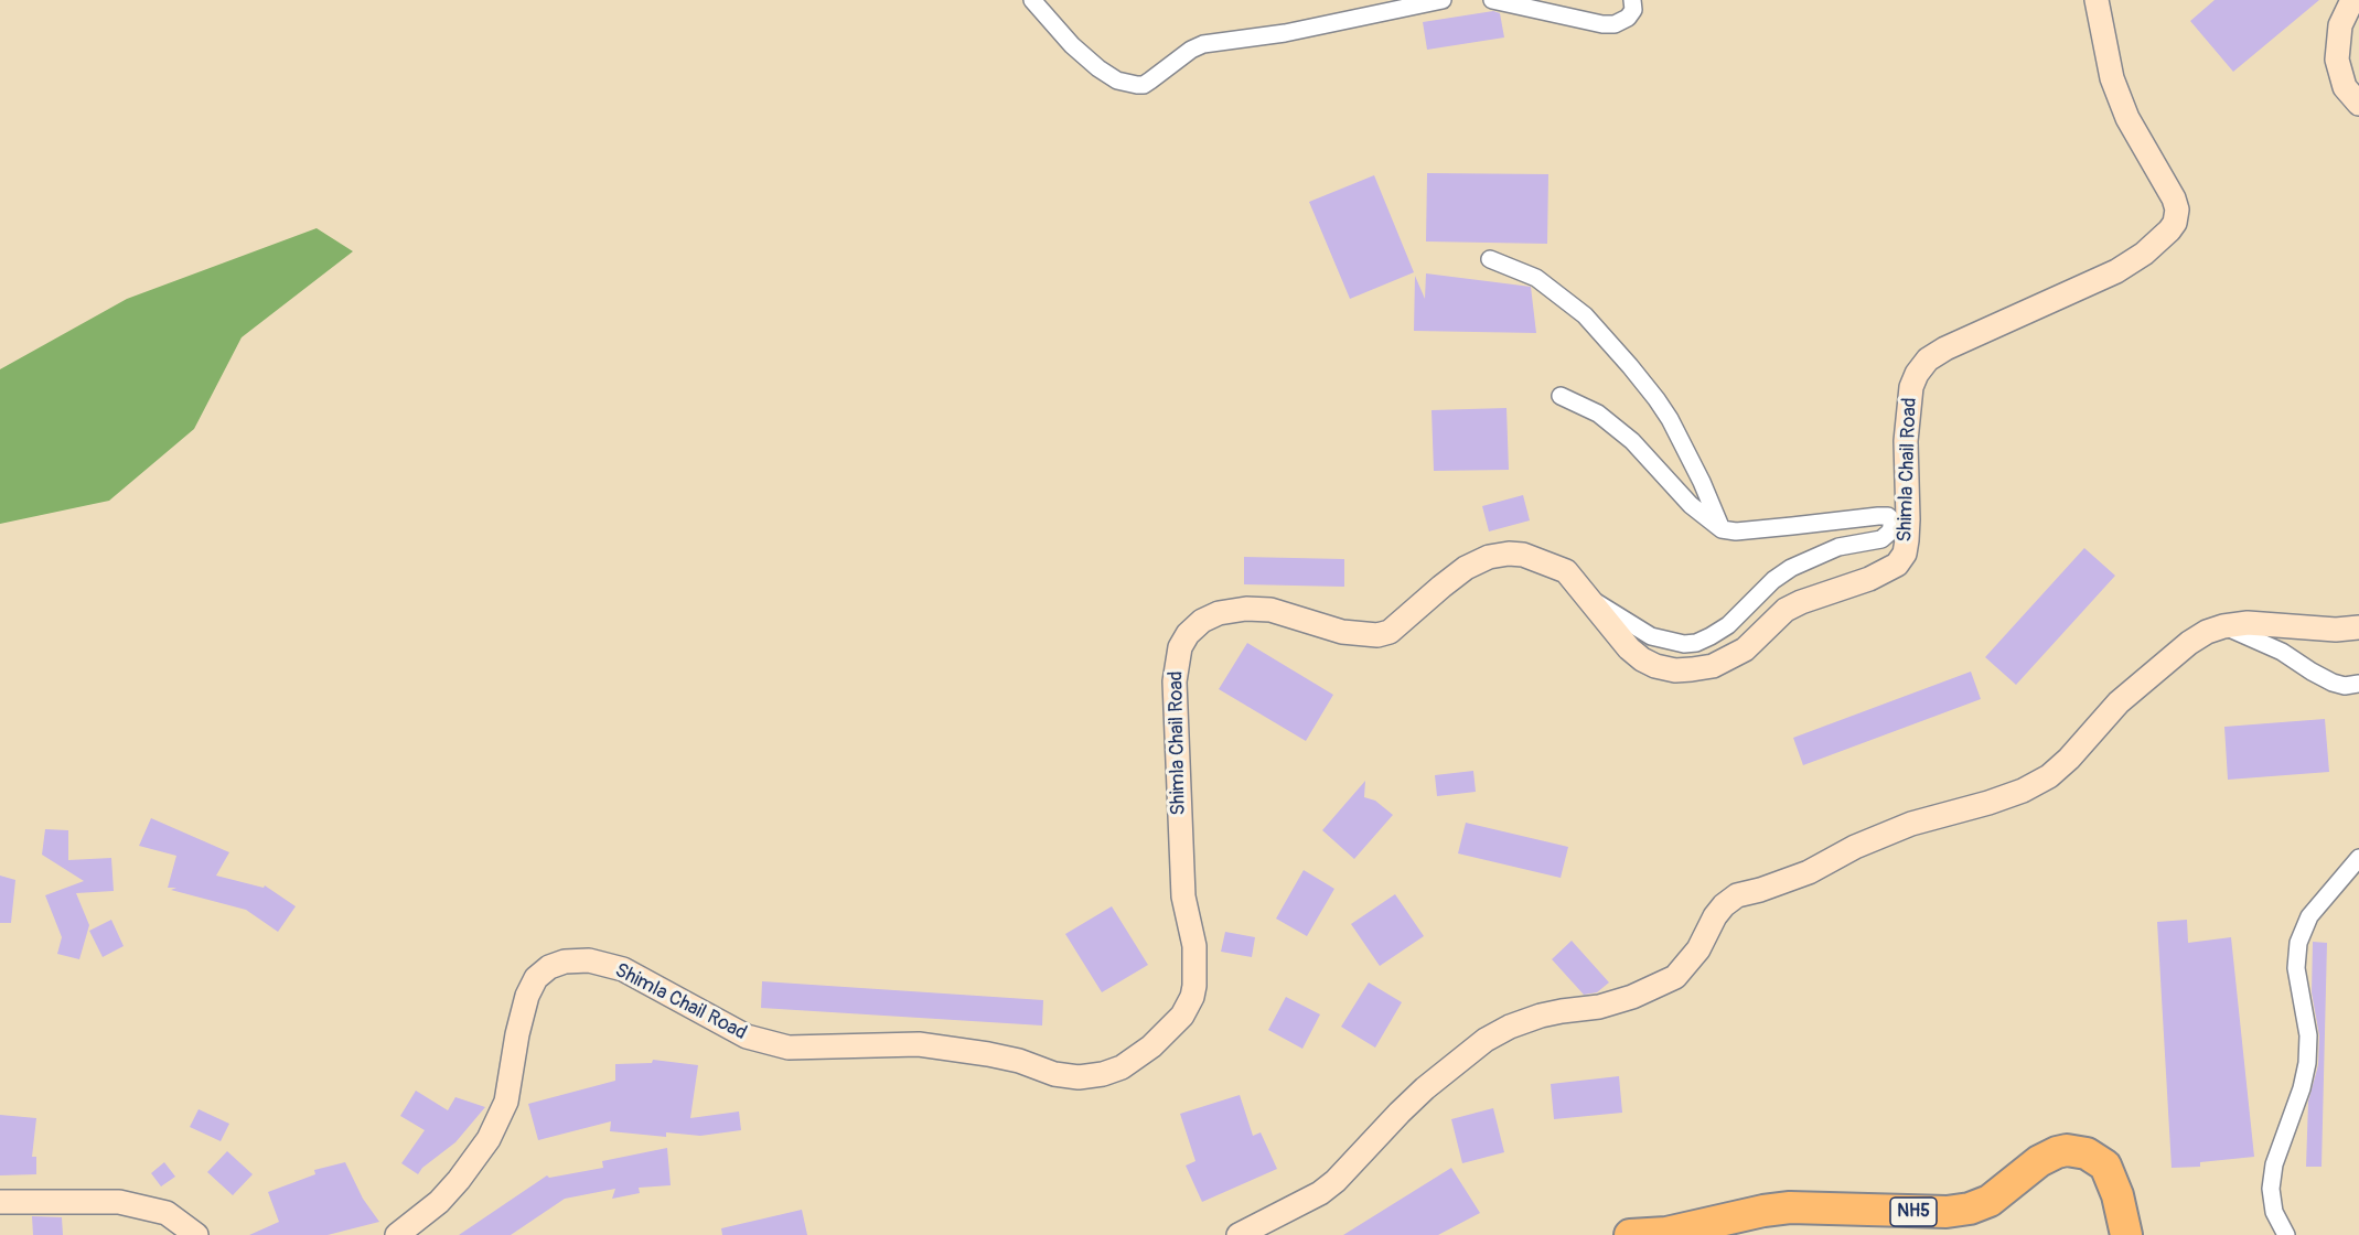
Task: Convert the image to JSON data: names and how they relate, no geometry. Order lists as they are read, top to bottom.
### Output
{
  "streets": {
    "highway": ["NH5"],
    "main road": ["Shimla Chail Road"]
  }
}
